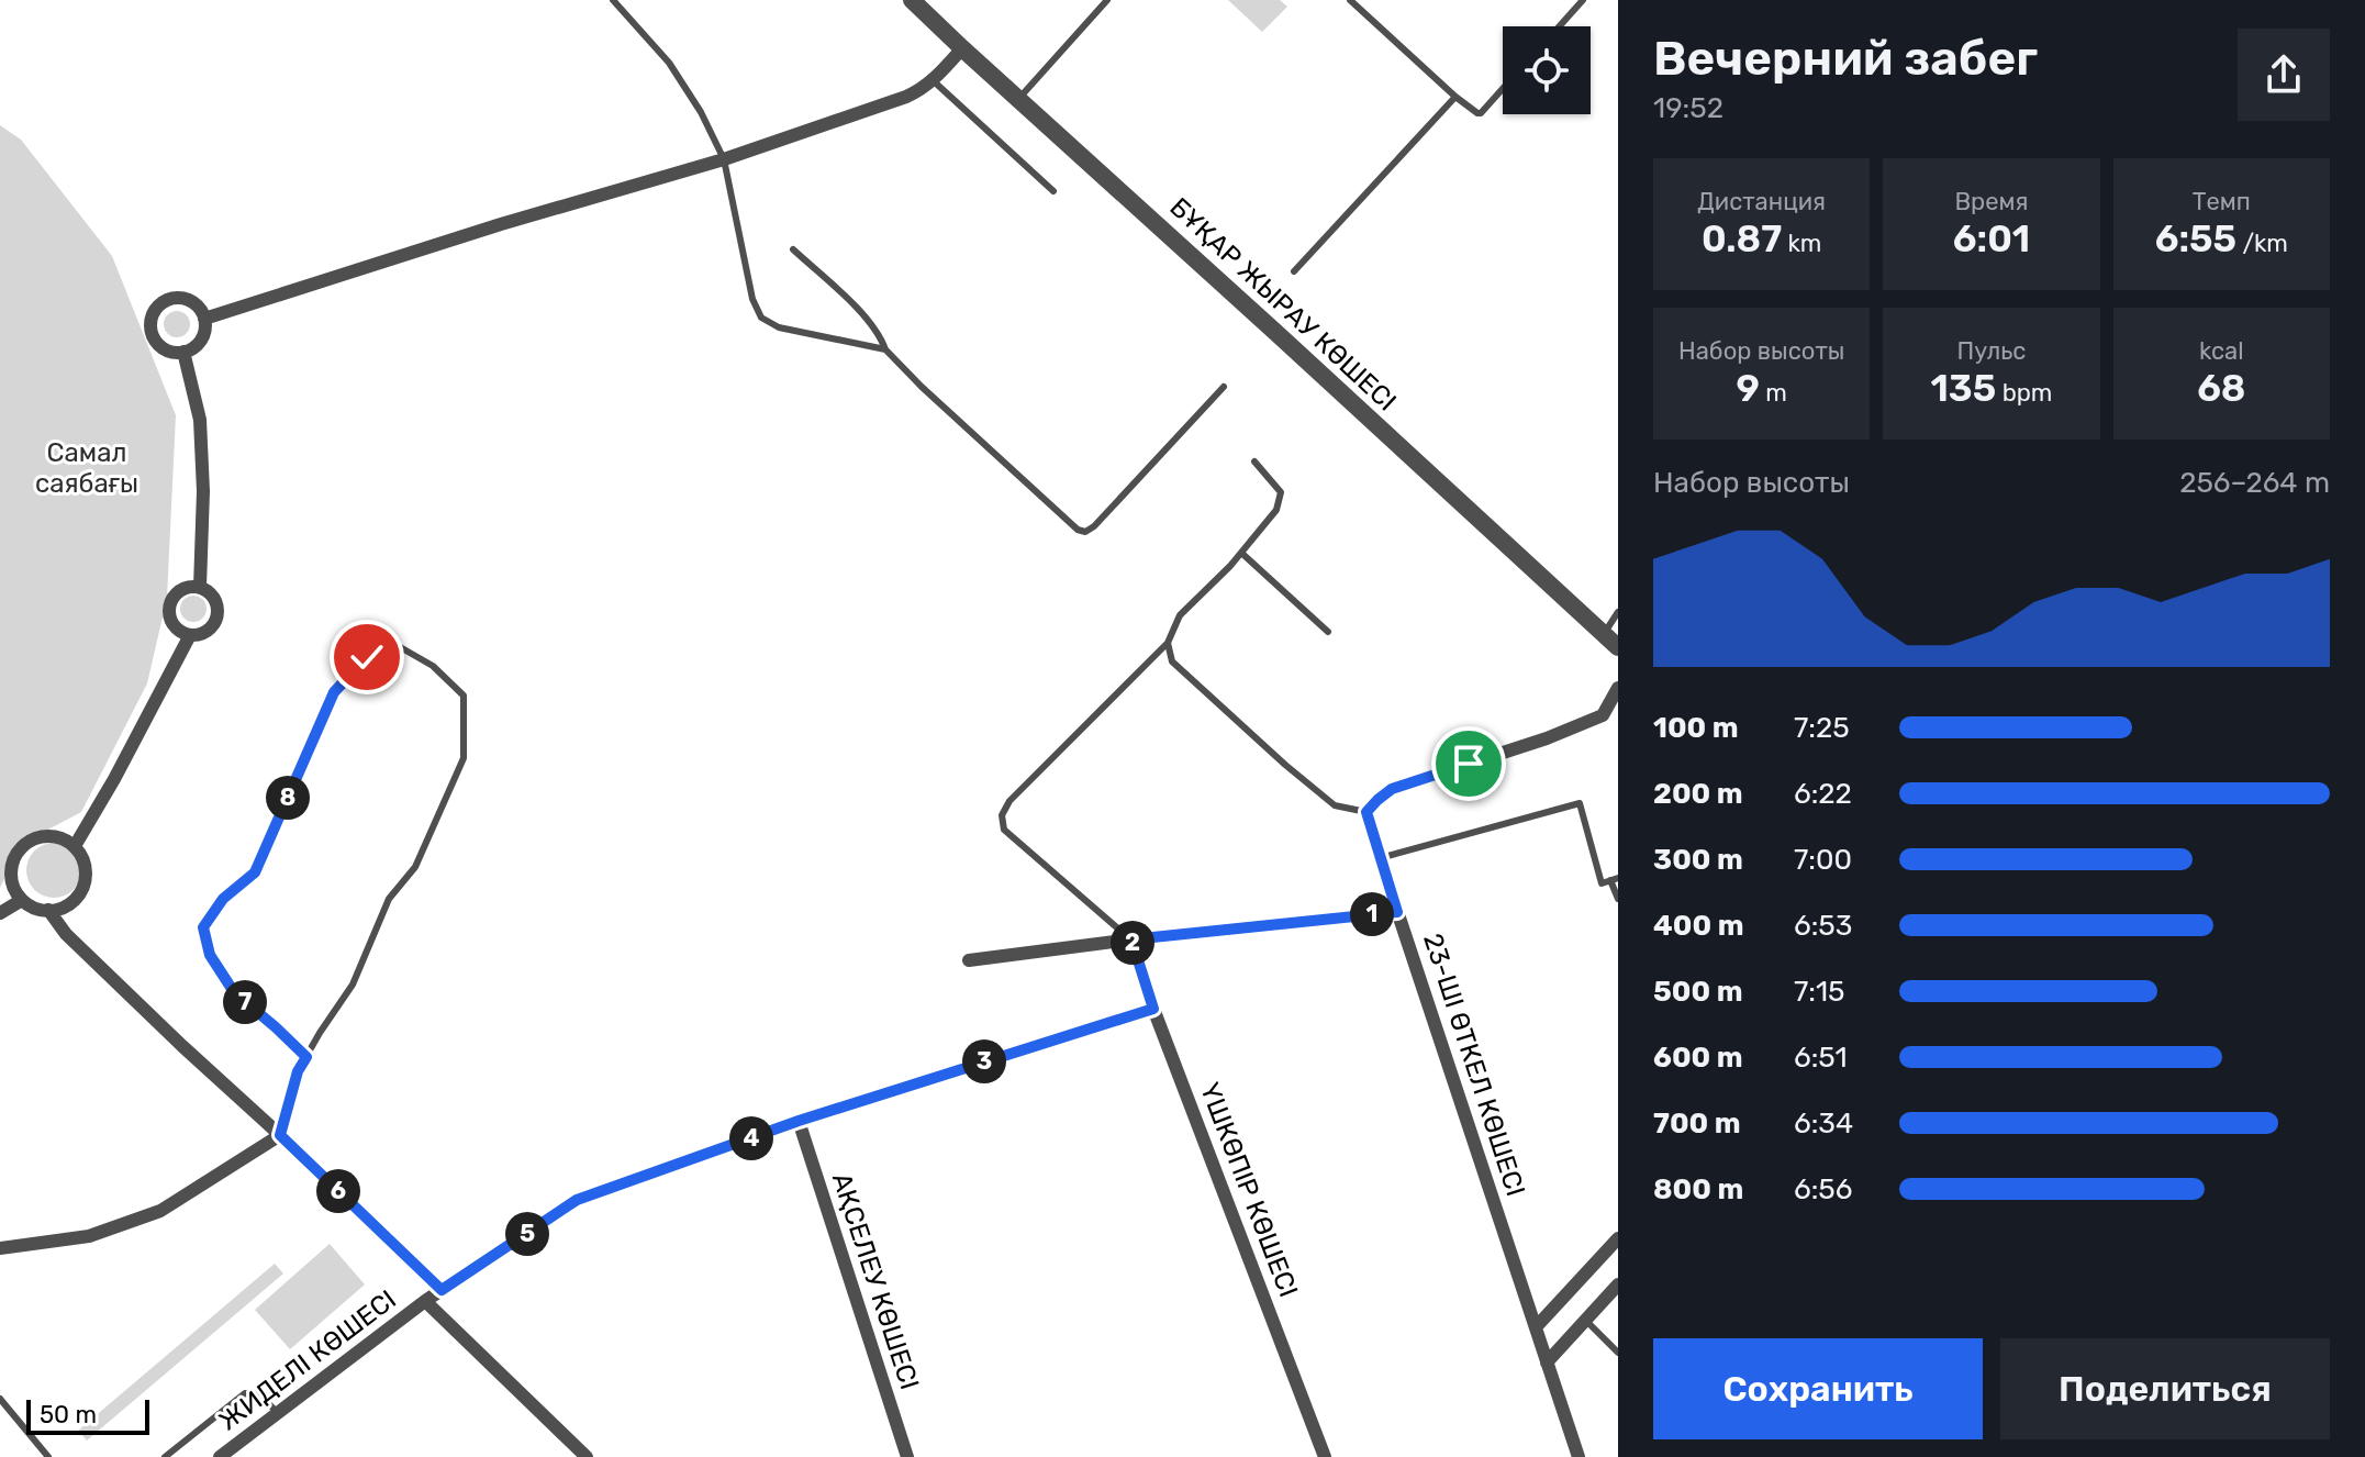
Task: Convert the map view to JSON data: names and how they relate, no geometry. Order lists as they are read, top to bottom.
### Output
{
  "streets": {
    "street": [
      "БҰҚАР ЖЫРАУ КӨШЕСІ",
      "23-ШІ ӨТКЕЛ КӨШЕСІ",
      "ҮШКӨПІР КӨШЕСІ",
      "АҚСЕЛЕУ КӨШЕСІ",
      "ЖИДЕЛІ КӨШЕСІ"
    ]
  },
  "crossings": [
    ["ҮШКӨПІР КӨШЕСІ", "ЖИДЕЛІ КӨШЕСІ"],
    ["АҚСЕЛЕУ КӨШЕСІ", "ЖИДЕЛІ КӨШЕСІ"]
  ],
  "parks": ["Самал саябағы"],
  "scale_bar": "50 m",
  "page": {
    "heading": ["Вечерний забег", "19:52"],
    "stats": [
      ["Дистанция", "0.87 km"],
      ["Время", "6:01"],
      ["Темп", "6:55 /km"],
      ["Набор высоты", "9 m"],
      ["Пульс", "135 bpm"],
      ["kcal", "68"]
    ],
    "chart": ["Набор высоты", "256–264 m"],
    "list": [
      {
        "name": "100 m",
        "note": "7:25"
      },
      {
        "name": "200 m",
        "note": "6:22"
      },
      {
        "name": "300 m",
        "note": "7:00"
      },
      {
        "name": "400 m",
        "note": "6:53"
      },
      {
        "name": "500 m",
        "note": "7:15"
      },
      {
        "name": "600 m",
        "note": "6:51"
      },
      {
        "name": "700 m",
        "note": "6:34"
      },
      {
        "name": "800 m",
        "note": "6:56"
      }
    ],
    "pins": [
      "8",
      "1",
      "2",
      "7",
      "3",
      "4",
      "6",
      "5"
    ],
    "buttons": ["Сохранить", "Поделиться"],
    "scale": "50 m"
  }
}
